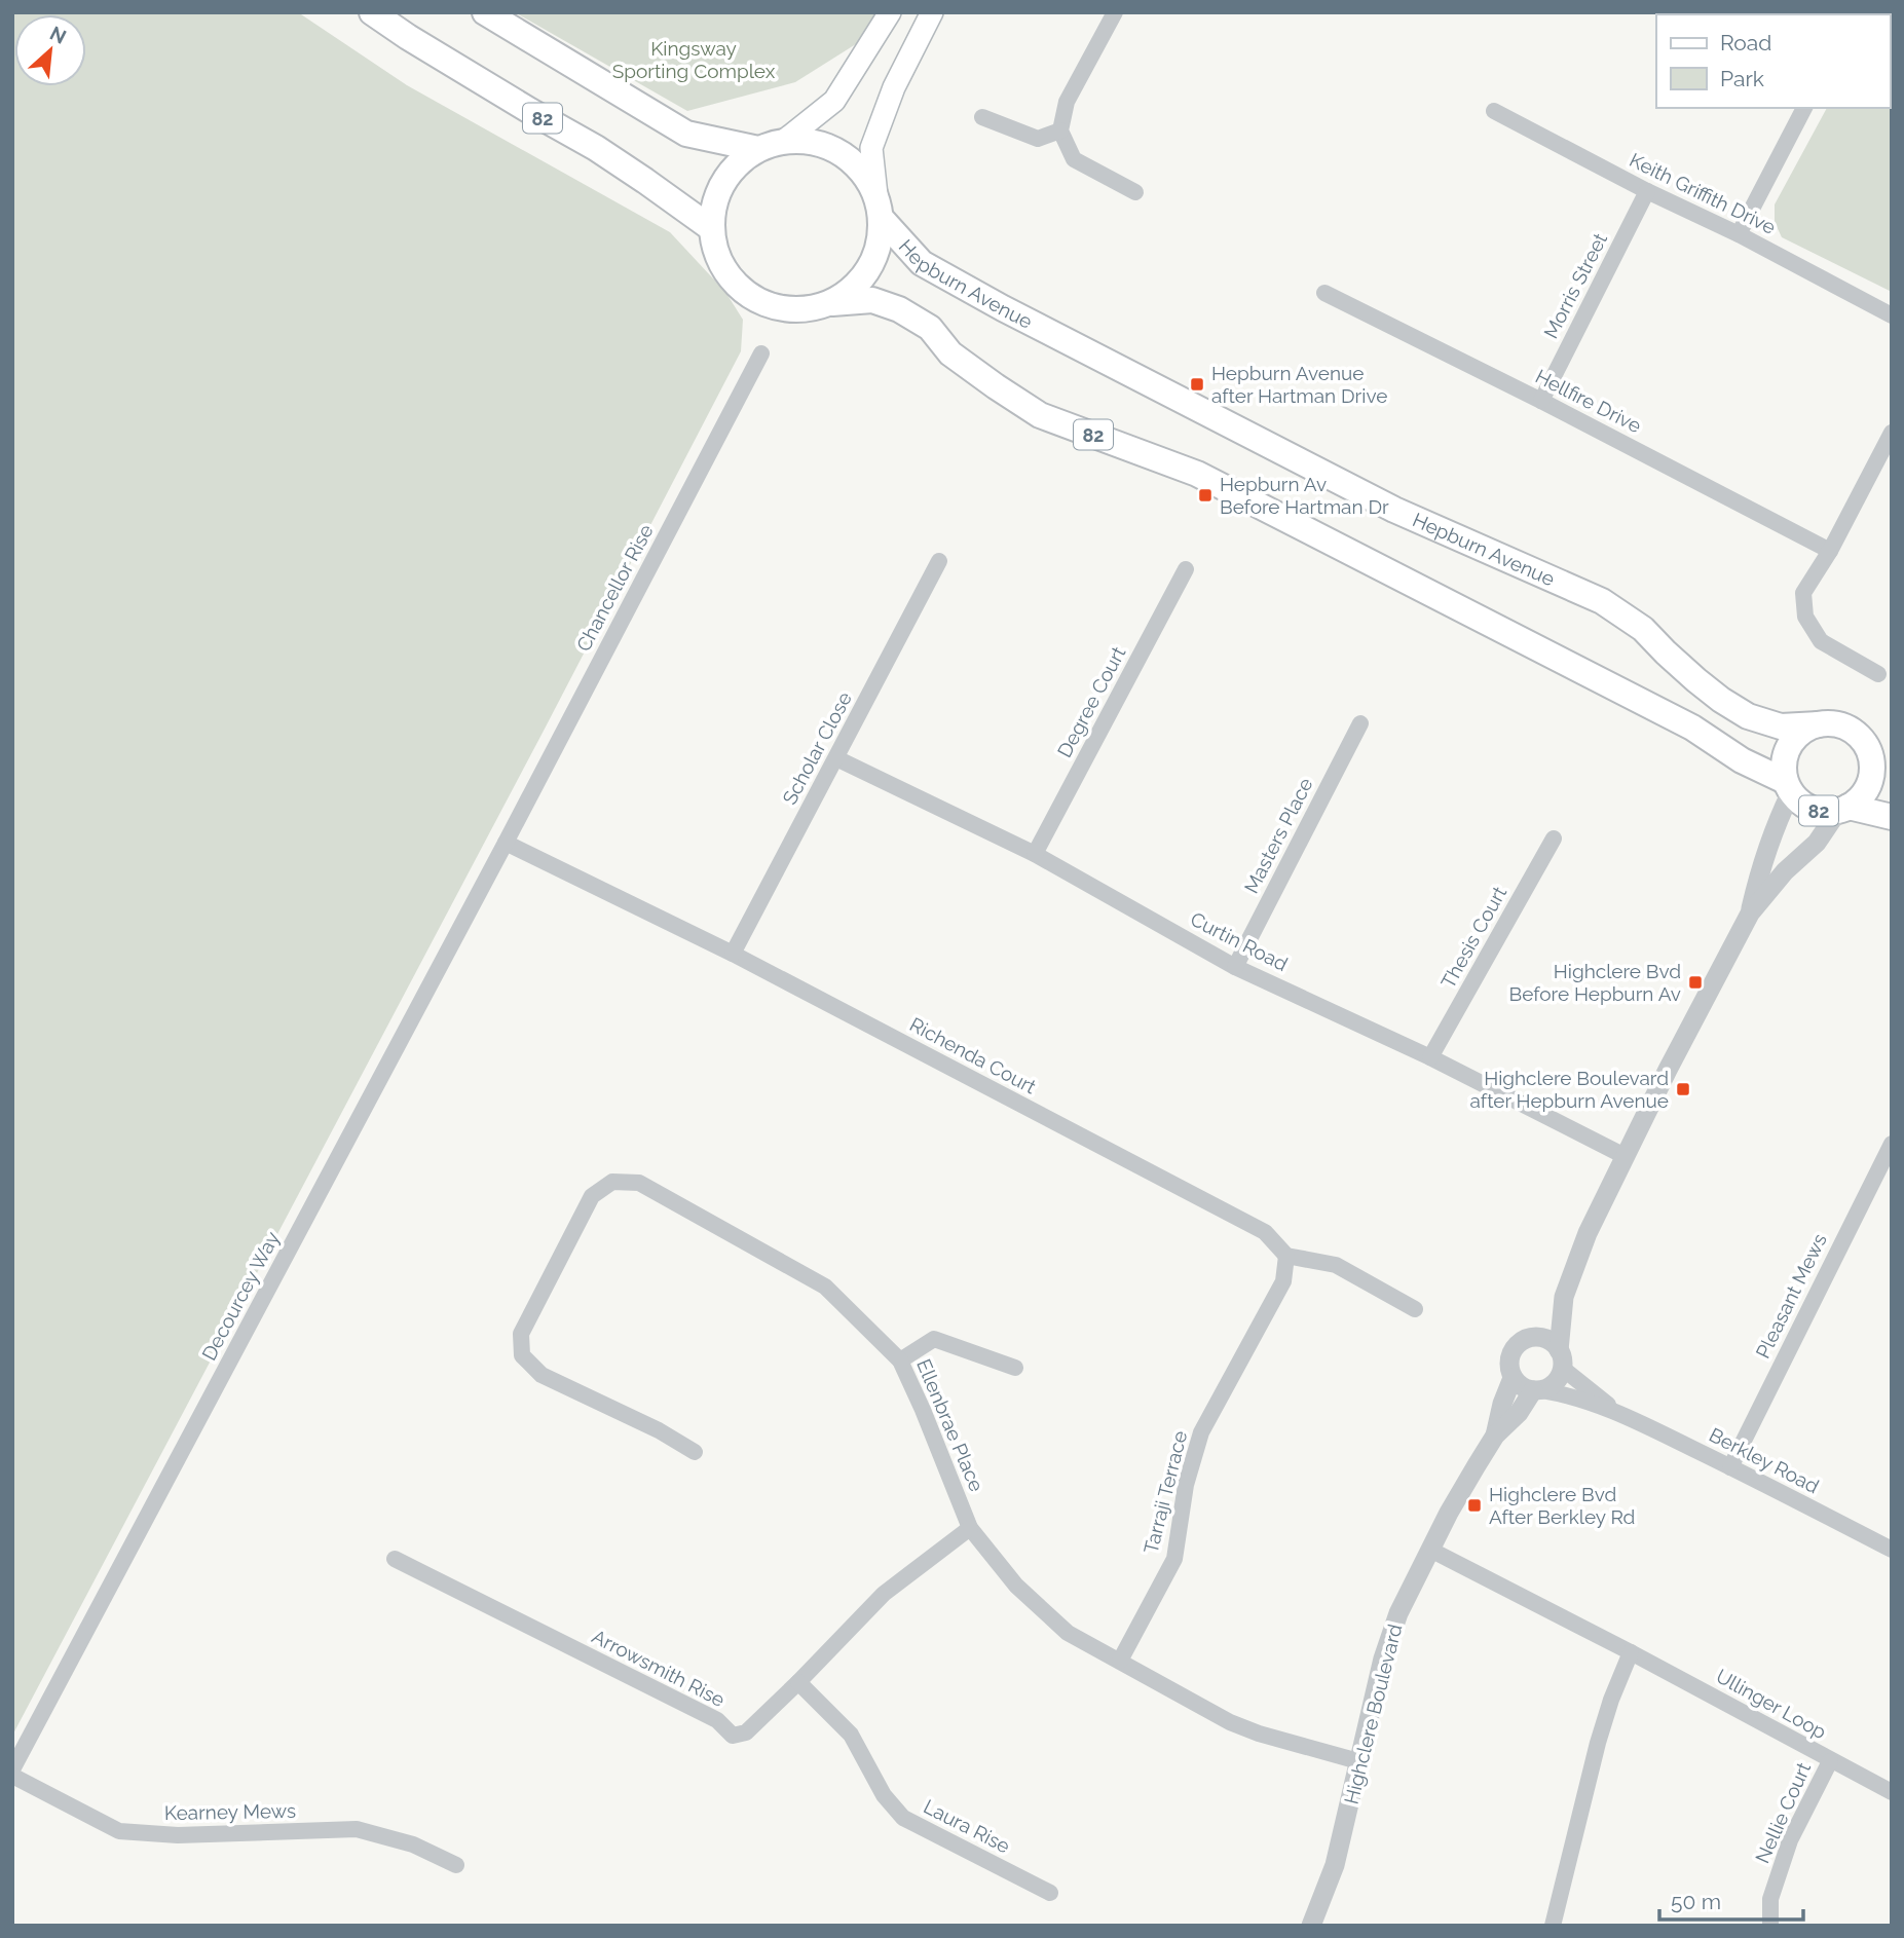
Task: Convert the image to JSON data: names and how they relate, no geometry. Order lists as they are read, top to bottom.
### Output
{
  "streets": {
    "main road": ["82", "Hepburn Avenue"],
    "street": [
      "Keith Griffith Drive",
      "Morris Street",
      "Hellfire Drive",
      "Chancellor Rise",
      "Degree Court",
      "Scholar Close",
      "Masters Place",
      "Thesis Court",
      "Curtin Road",
      "Richenda Court",
      "Decourcey Way",
      "Pleasant Mews",
      "Ellenbrae Place",
      "Berkley Road",
      "Tarraji Terrace",
      "Arrowsmith Rise",
      "Ullinger Loop",
      "Highclere Boulevard",
      "Kearney Mews",
      "Nellie Court",
      "Laura Rise"
    ]
  },
  "crossings": [
    ["82", "Hepburn Avenue"],
    ["82", "Highclere Boulevard"],
    ["Keith Griffith Drive", "Morris Street"],
    ["Hepburn Avenue", "Highclere Boulevard"],
    ["Morris Street", "Hellfire Drive"],
    ["Chancellor Rise", "Richenda Court"],
    ["Chancellor Rise", "Decourcey Way"],
    ["Degree Court", "Curtin Road"],
    ["Scholar Close", "Curtin Road"],
    ["Scholar Close", "Richenda Court"],
    ["Masters Place", "Curtin Road"],
    ["Thesis Court", "Curtin Road"],
    ["Curtin Road", "Highclere Boulevard"],
    ["Richenda Court", "Decourcey Way"],
    ["Richenda Court", "Tarraji Terrace"],
    ["Pleasant Mews", "Berkley Road"],
    ["Ellenbrae Place", "Tarraji Terrace"],
    ["Ellenbrae Place", "Arrowsmith Rise"],
    ["Ellenbrae Place", "Highclere Boulevard"],
    ["Berkley Road", "Highclere Boulevard"],
    ["Arrowsmith Rise", "Laura Rise"],
    ["Ullinger Loop", "Highclere Boulevard"],
    ["Ullinger Loop", "Nellie Court"]
  ],
  "parks": ["Kingsway Sporting Complex"],
  "places": {
    "transit": [
      "Hepburn Avenue after Hartman Drive",
      "Hepburn Av Before Hartman Dr",
      "Highclere Bvd Before Hepburn Av",
      "Highclere Boulevard after Hepburn Avenue",
      "Highclere Bvd After Berkley Rd"
    ]
  },
  "legend": ["Road", "Park"],
  "scale_bar": "50 m",
  "north": "top right"
}
